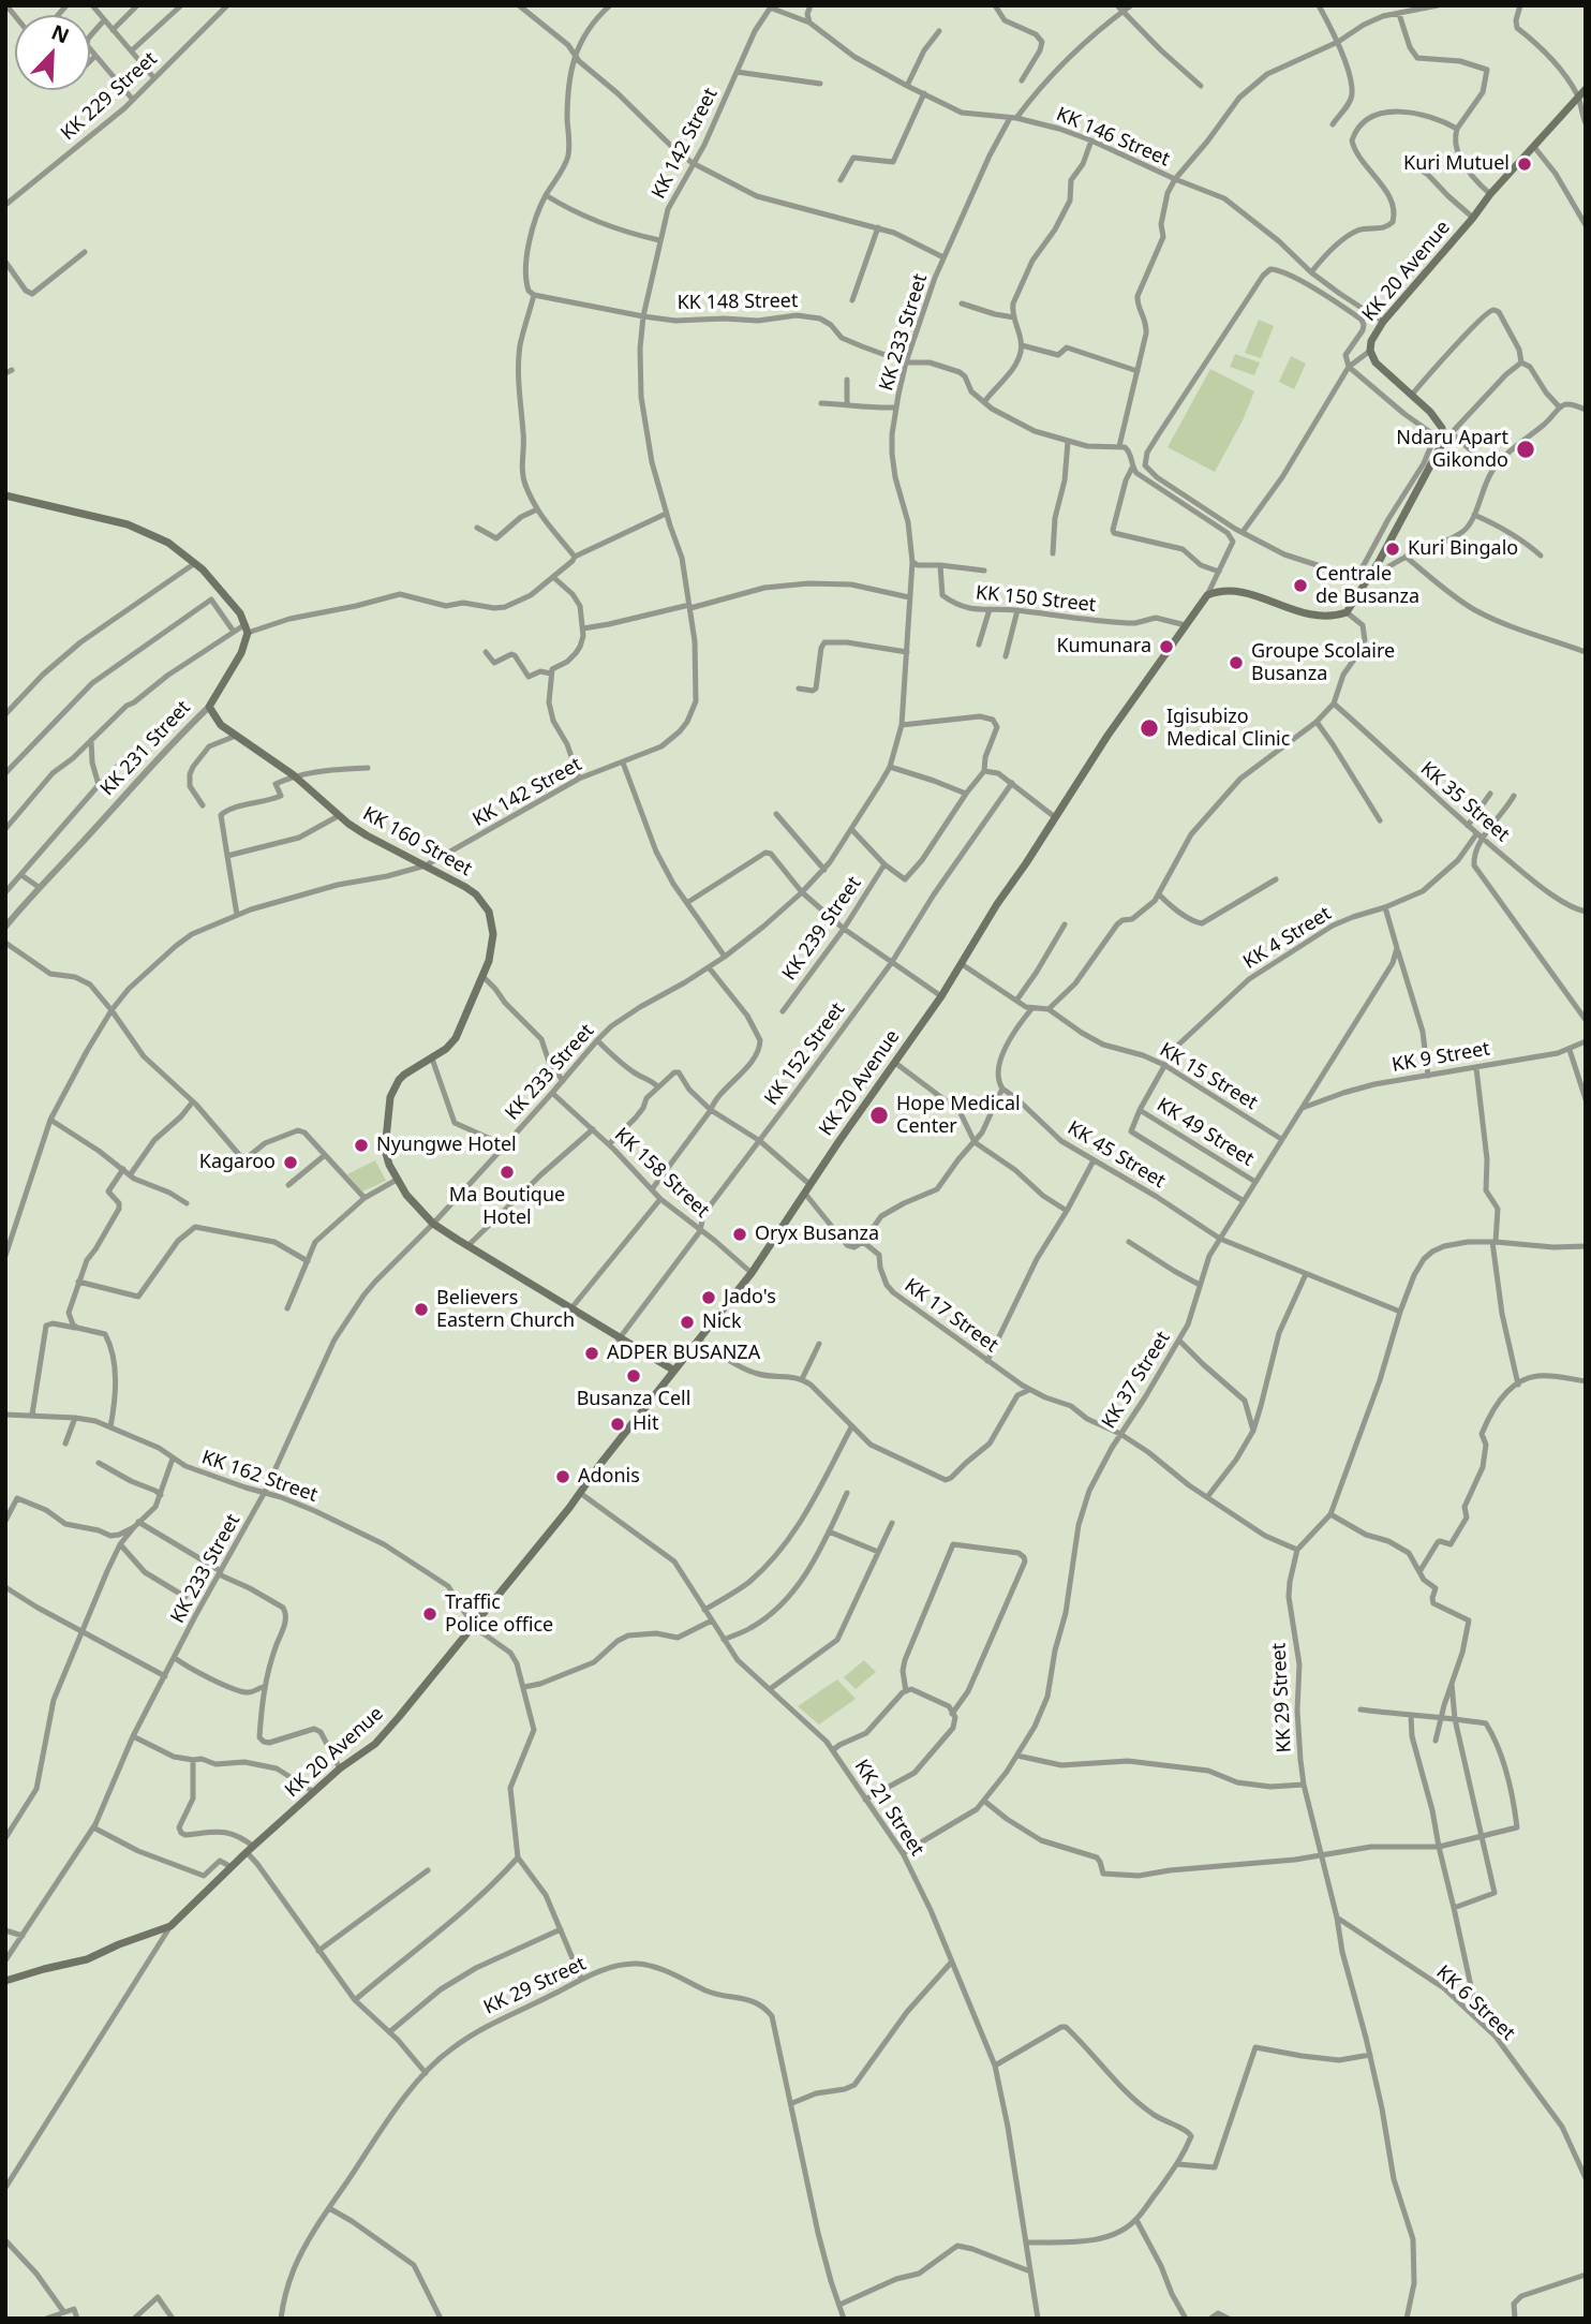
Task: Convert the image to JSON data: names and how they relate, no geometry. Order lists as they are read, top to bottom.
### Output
{
  "streets": {
    "main road": ["KK 20 Avenue", "KK 231 Street", "KK 160 Street"],
    "street": [
      "KK 229 Street",
      "KK 146 Street",
      "KK 142 Street",
      "KK 148 Street",
      "KK 233 Street",
      "KK 150 Street",
      "KK 35 Street",
      "KK 239 Street",
      "KK 4 Street",
      "KK 152 Street",
      "KK 9 Street",
      "KK 15 Street",
      "KK 49 Street",
      "KK 45 Street",
      "KK 158 Street",
      "KK 17 Street",
      "KK 37 Street",
      "KK 162 Street",
      "KK 29 Street",
      "KK 21 Street",
      "KK 6 Street"
    ]
  },
  "crossings": [
    ["KK 146 Street", "KK 142 Street"],
    ["KK 146 Street", "KK 20 Avenue"],
    ["KK 146 Street", "KK 233 Street"],
    ["KK 142 Street", "KK 148 Street"],
    ["KK 142 Street", "KK 160 Street"],
    ["KK 20 Avenue", "KK 150 Street"],
    ["KK 20 Avenue", "KK 160 Street"],
    ["KK 20 Avenue", "KK 158 Street"],
    ["KK 20 Avenue", "KK 162 Street"],
    ["KK 20 Avenue", "KK 21 Street"],
    ["KK 148 Street", "KK 233 Street"],
    ["KK 233 Street", "KK 160 Street"],
    ["KK 233 Street", "KK 239 Street"],
    ["KK 233 Street", "KK 158 Street"],
    ["KK 233 Street", "KK 162 Street"],
    ["KK 231 Street", "KK 160 Street"],
    ["KK 35 Street", "KK 4 Street"],
    ["KK 160 Street", "KK 152 Street"],
    ["KK 4 Street", "KK 15 Street"],
    ["KK 4 Street", "KK 49 Street"],
    ["KK 152 Street", "KK 158 Street"],
    ["KK 9 Street", "KK 37 Street"],
    ["KK 15 Street", "KK 37 Street"],
    ["KK 49 Street", "KK 37 Street"],
    ["KK 45 Street", "KK 37 Street"],
    ["KK 17 Street", "KK 37 Street"],
    ["KK 17 Street", "KK 29 Street"],
    ["KK 37 Street", "KK 21 Street"],
    ["KK 29 Street", "KK 6 Street"]
  ],
  "places": [
    "Kuri Mutuel",
    "Ndaru Apart Gikondo",
    "Kuri Bingalo",
    "Centrale de Busanza",
    "Kumunara",
    "Groupe Scolaire Busanza",
    "Igisubizo Medical Clinic",
    "Hope Medical Center",
    "Nyungwe Hotel",
    "Kagaroo",
    "Ma Boutique Hotel",
    "Oryx Busanza",
    "Jado's",
    "Believers Eastern Church",
    "Nick",
    "ADPER BUSANZA",
    "Busanza Cell",
    "Hit",
    "Adonis",
    "Traffic Police office"
  ],
  "north": "top right"
}
